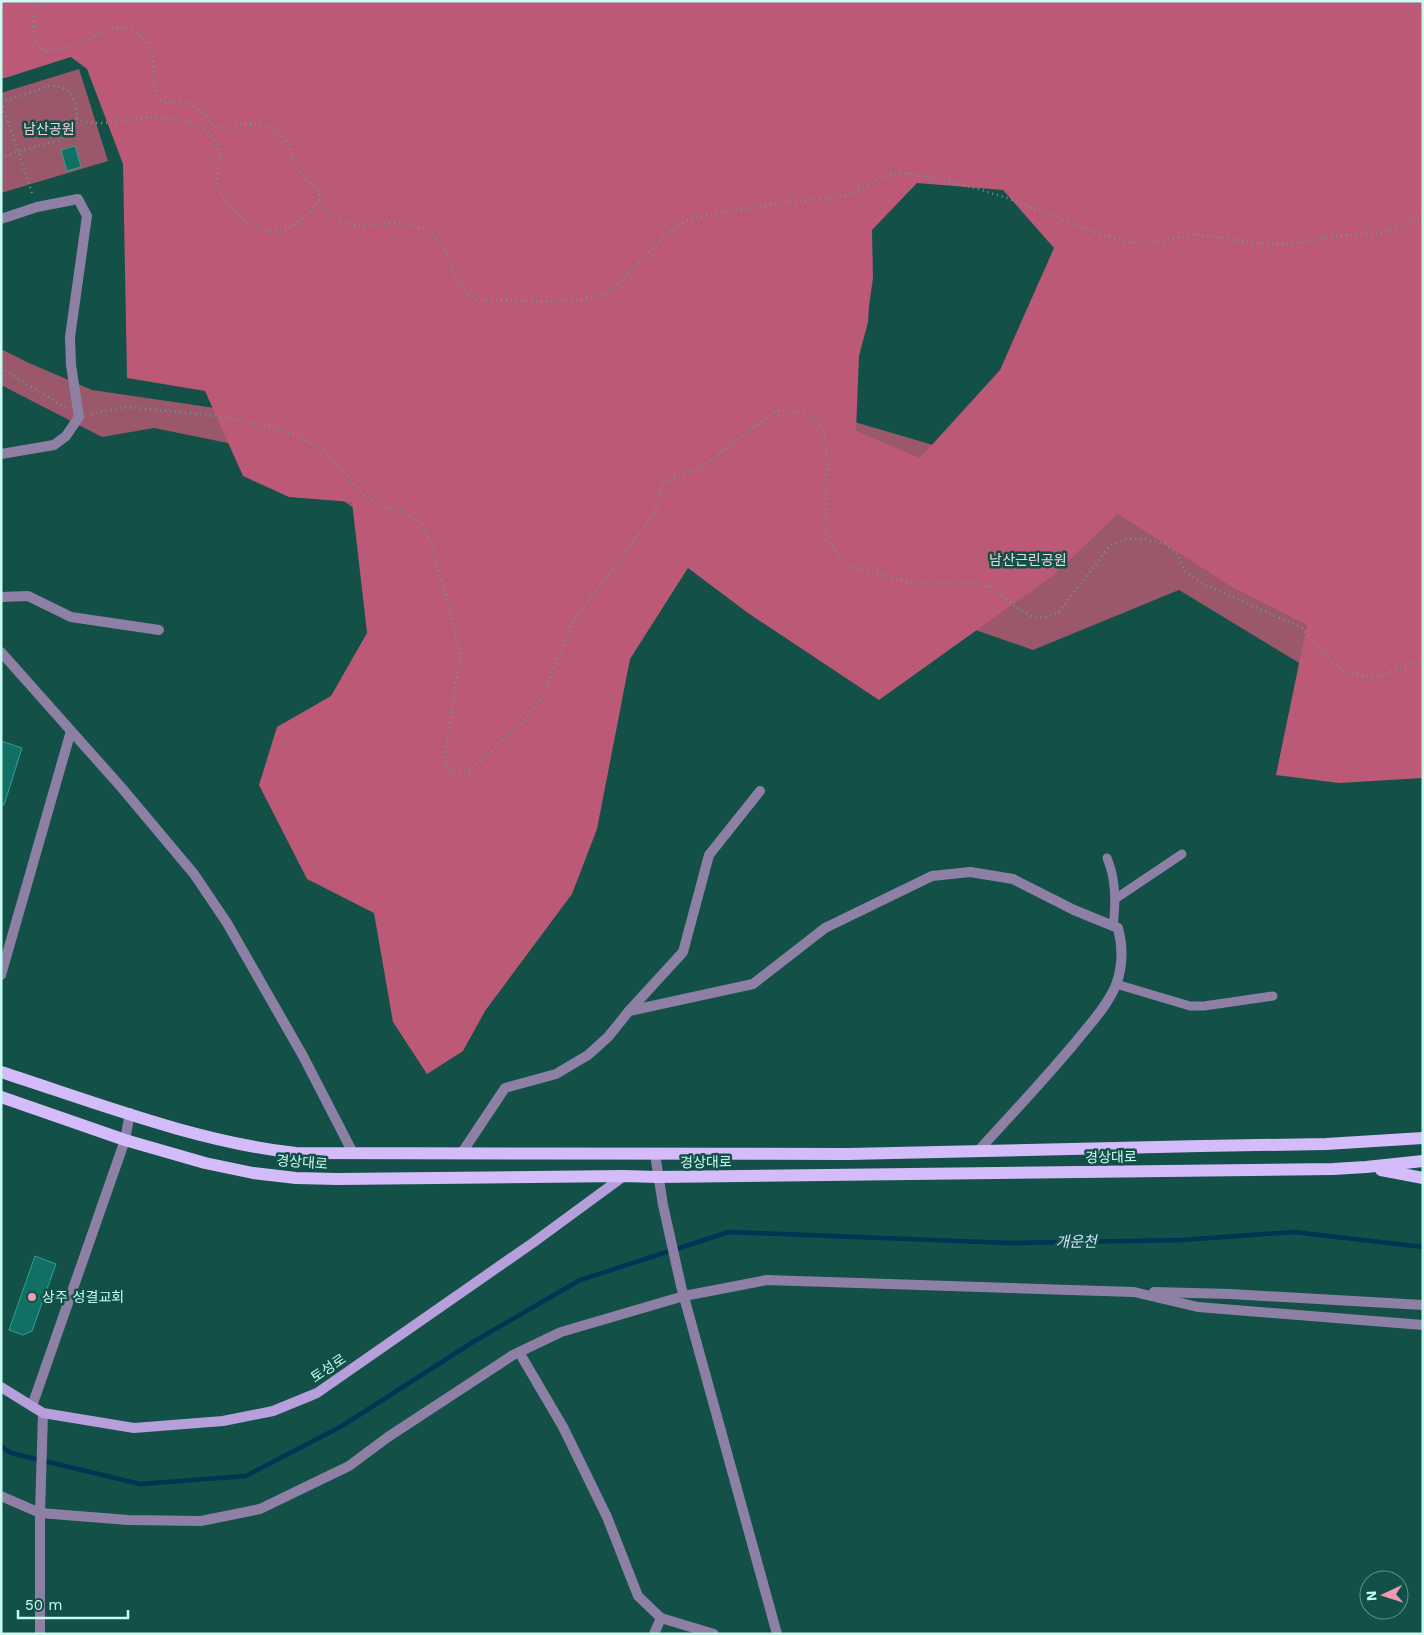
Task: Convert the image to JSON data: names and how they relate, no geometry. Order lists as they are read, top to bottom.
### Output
{
  "streets": {
    "main road": ["경상대로"],
    "street": ["토성로"]
  },
  "crossings": [
    ["경상대로", "토성로"]
  ],
  "water": ["개운천"],
  "parks": ["남산공원", "남산근린공원"],
  "places": ["상주 성결교회"],
  "scale_bar": "50 m",
  "north": "left"
}
